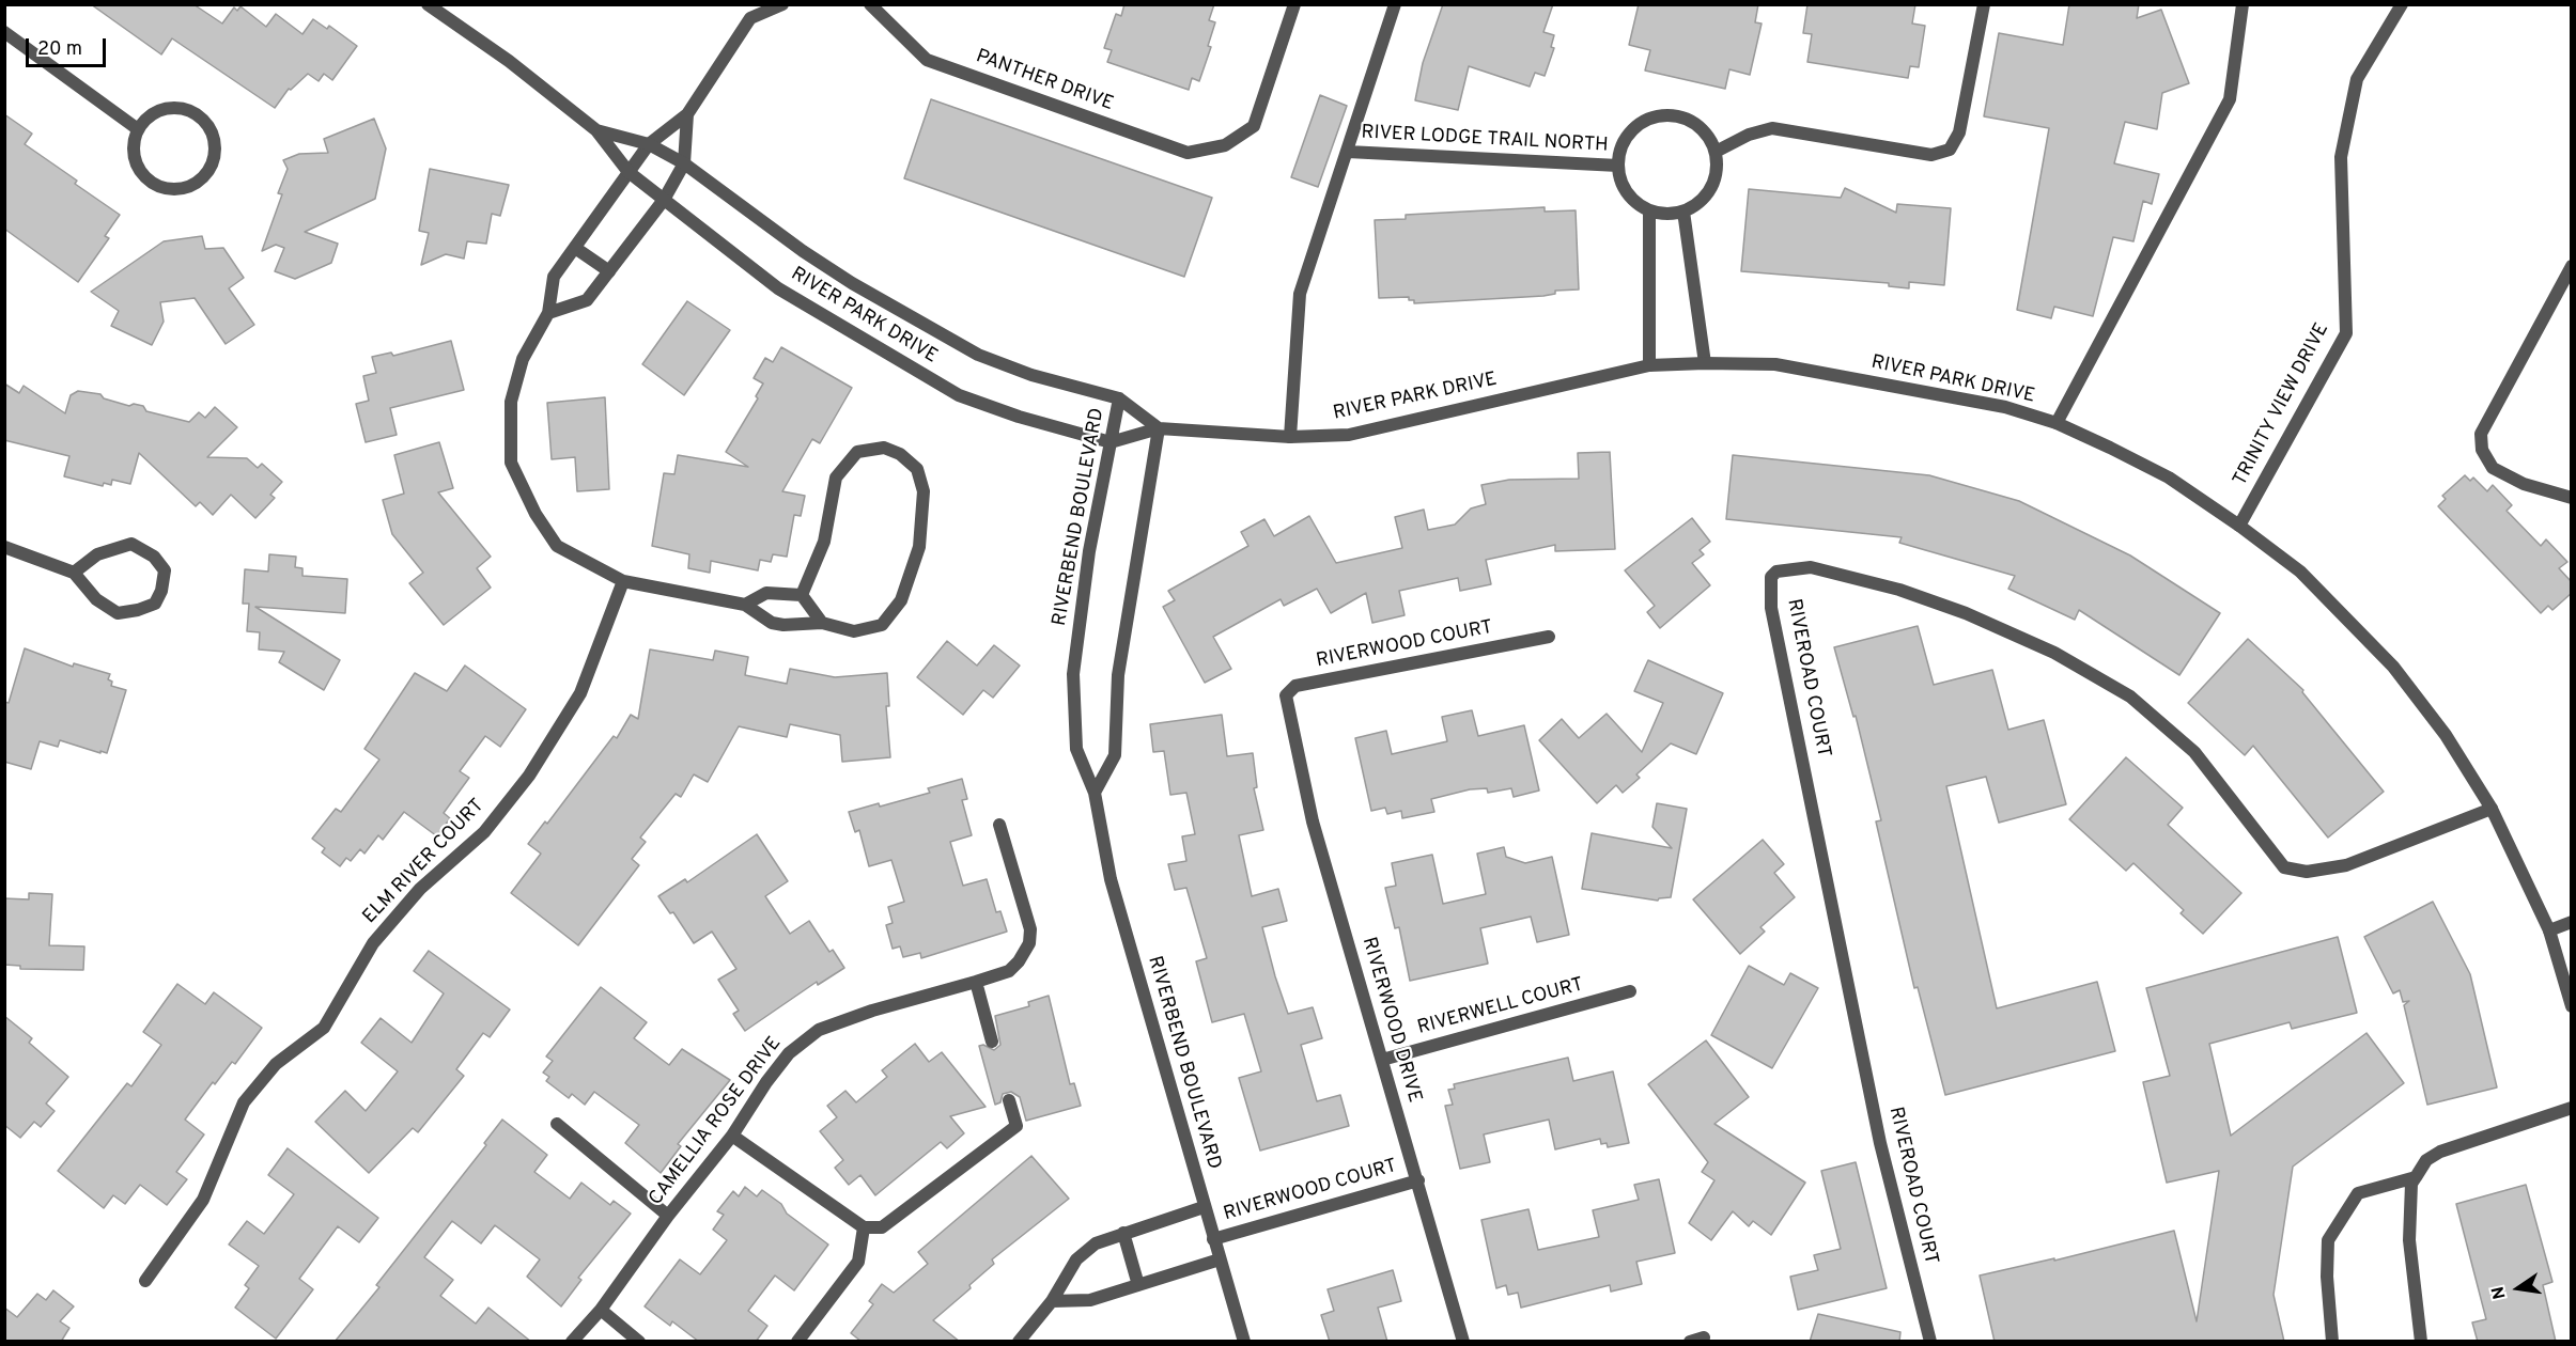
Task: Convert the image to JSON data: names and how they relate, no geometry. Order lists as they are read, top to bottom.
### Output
{
  "streets": {
    "street": [
      "PANTHER DRIVE",
      "RIVER LODGE TRAIL NORTH",
      "RIVER PARK DRIVE",
      "TRINITY VIEW DRIVE",
      "RIVERBEND BOULEVARD",
      "RIVERWOOD COURT",
      "RIVEROAD COURT",
      "ELM RIVER COURT",
      "RIVERWELL COURT",
      "RIVERWOOD DRIVE",
      "CAMELLIA ROSE DRIVE"
    ]
  },
  "crossings": [
    ["RIVER LODGE TRAIL NORTH", "RIVER PARK DRIVE"],
    ["RIVER PARK DRIVE", "TRINITY VIEW DRIVE"],
    ["RIVER PARK DRIVE", "RIVERBEND BOULEVARD"],
    ["RIVER PARK DRIVE", "RIVEROAD COURT"],
    ["RIVERBEND BOULEVARD", "RIVERWOOD COURT"],
    ["RIVERWOOD COURT", "RIVERWOOD DRIVE"],
    ["RIVERWELL COURT", "RIVERWOOD DRIVE"]
  ],
  "scale_bar": "20 m",
  "north": "left"
}
